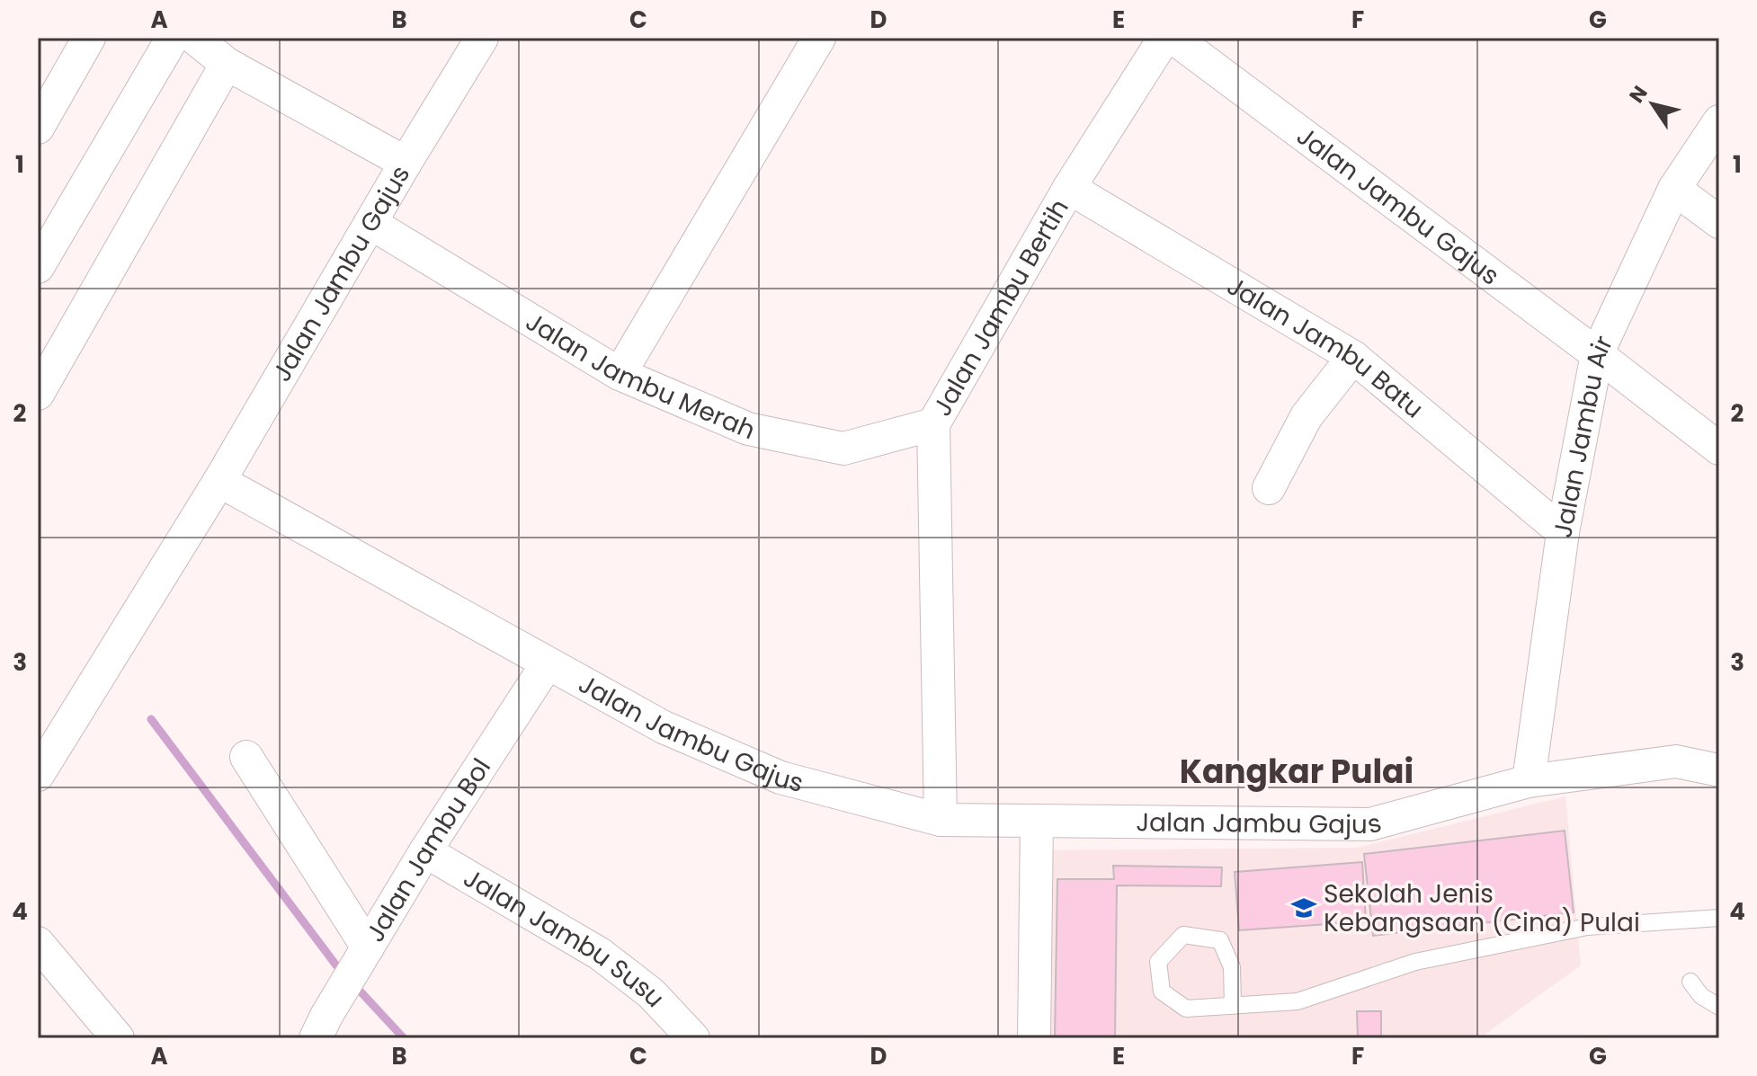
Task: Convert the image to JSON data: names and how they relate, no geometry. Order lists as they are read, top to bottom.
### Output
{
  "streets": {
    "street": [
      "Jalan Jambu Gajus",
      "Jalan Jambu Bertih",
      "Jalan Jambu Batu",
      "Jalan Jambu Merah",
      "Jalan Jambu Air",
      "Jalan Jambu Bol",
      "Jalan Jambu Susu"
    ]
  },
  "crossings": [
    ["Jalan Jambu Gajus", "Jalan Jambu Bertih"],
    ["Jalan Jambu Gajus", "Jalan Jambu Merah"],
    ["Jalan Jambu Gajus", "Jalan Jambu Air"],
    ["Jalan Jambu Gajus", "Jalan Jambu Bol"],
    ["Jalan Jambu Bertih", "Jalan Jambu Batu"],
    ["Jalan Jambu Bertih", "Jalan Jambu Merah"],
    ["Jalan Jambu Batu", "Jalan Jambu Air"],
    ["Jalan Jambu Bol", "Jalan Jambu Susu"]
  ],
  "districts": ["Kangkar Pulai"],
  "places": {
    "school or university": ["Sekolah Jenis Kebangsaan (Cina) Pulai"]
  },
  "north": "top left",
  "grid": {
    "columns": [
      "A",
      "B",
      "C",
      "D",
      "E",
      "F",
      "G"
    ],
    "rows": [
      "1",
      "2",
      "3",
      "4"
    ]
  }
}
